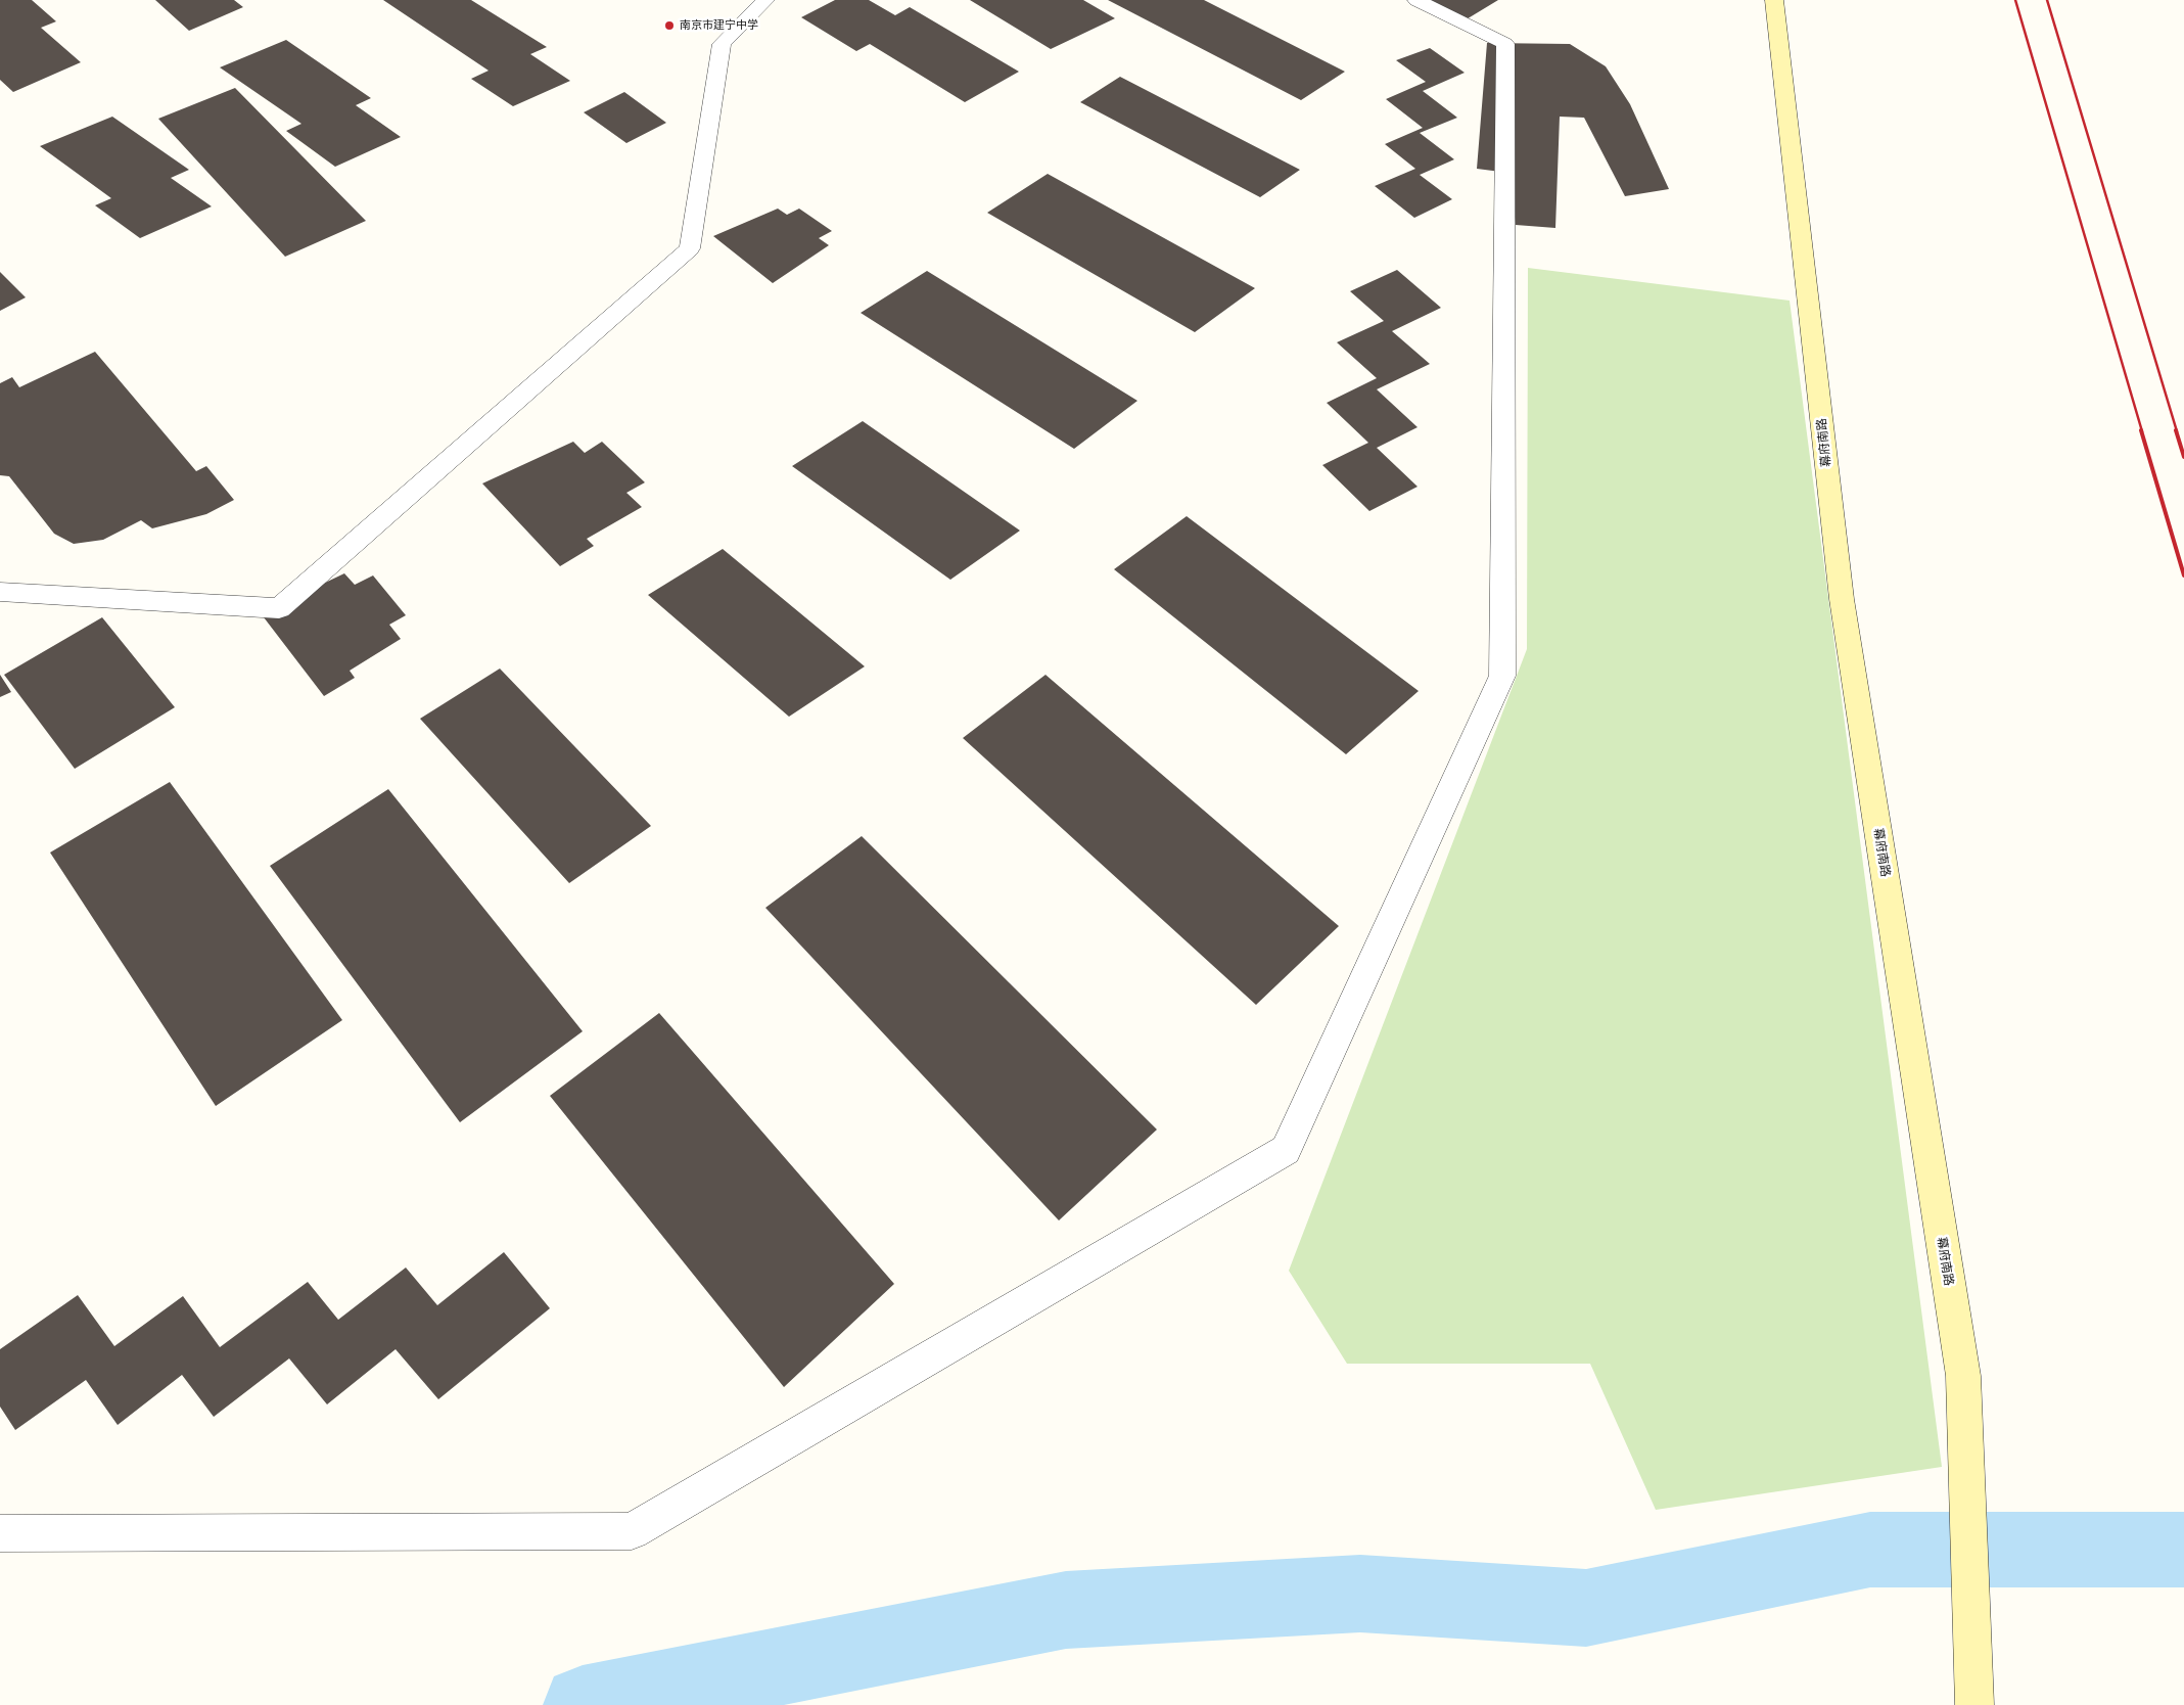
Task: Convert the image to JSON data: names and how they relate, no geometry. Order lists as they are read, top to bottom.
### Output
{
  "streets": {
    "street": ["幕府南路"]
  },
  "places": ["南京市建宁中学"]
}
